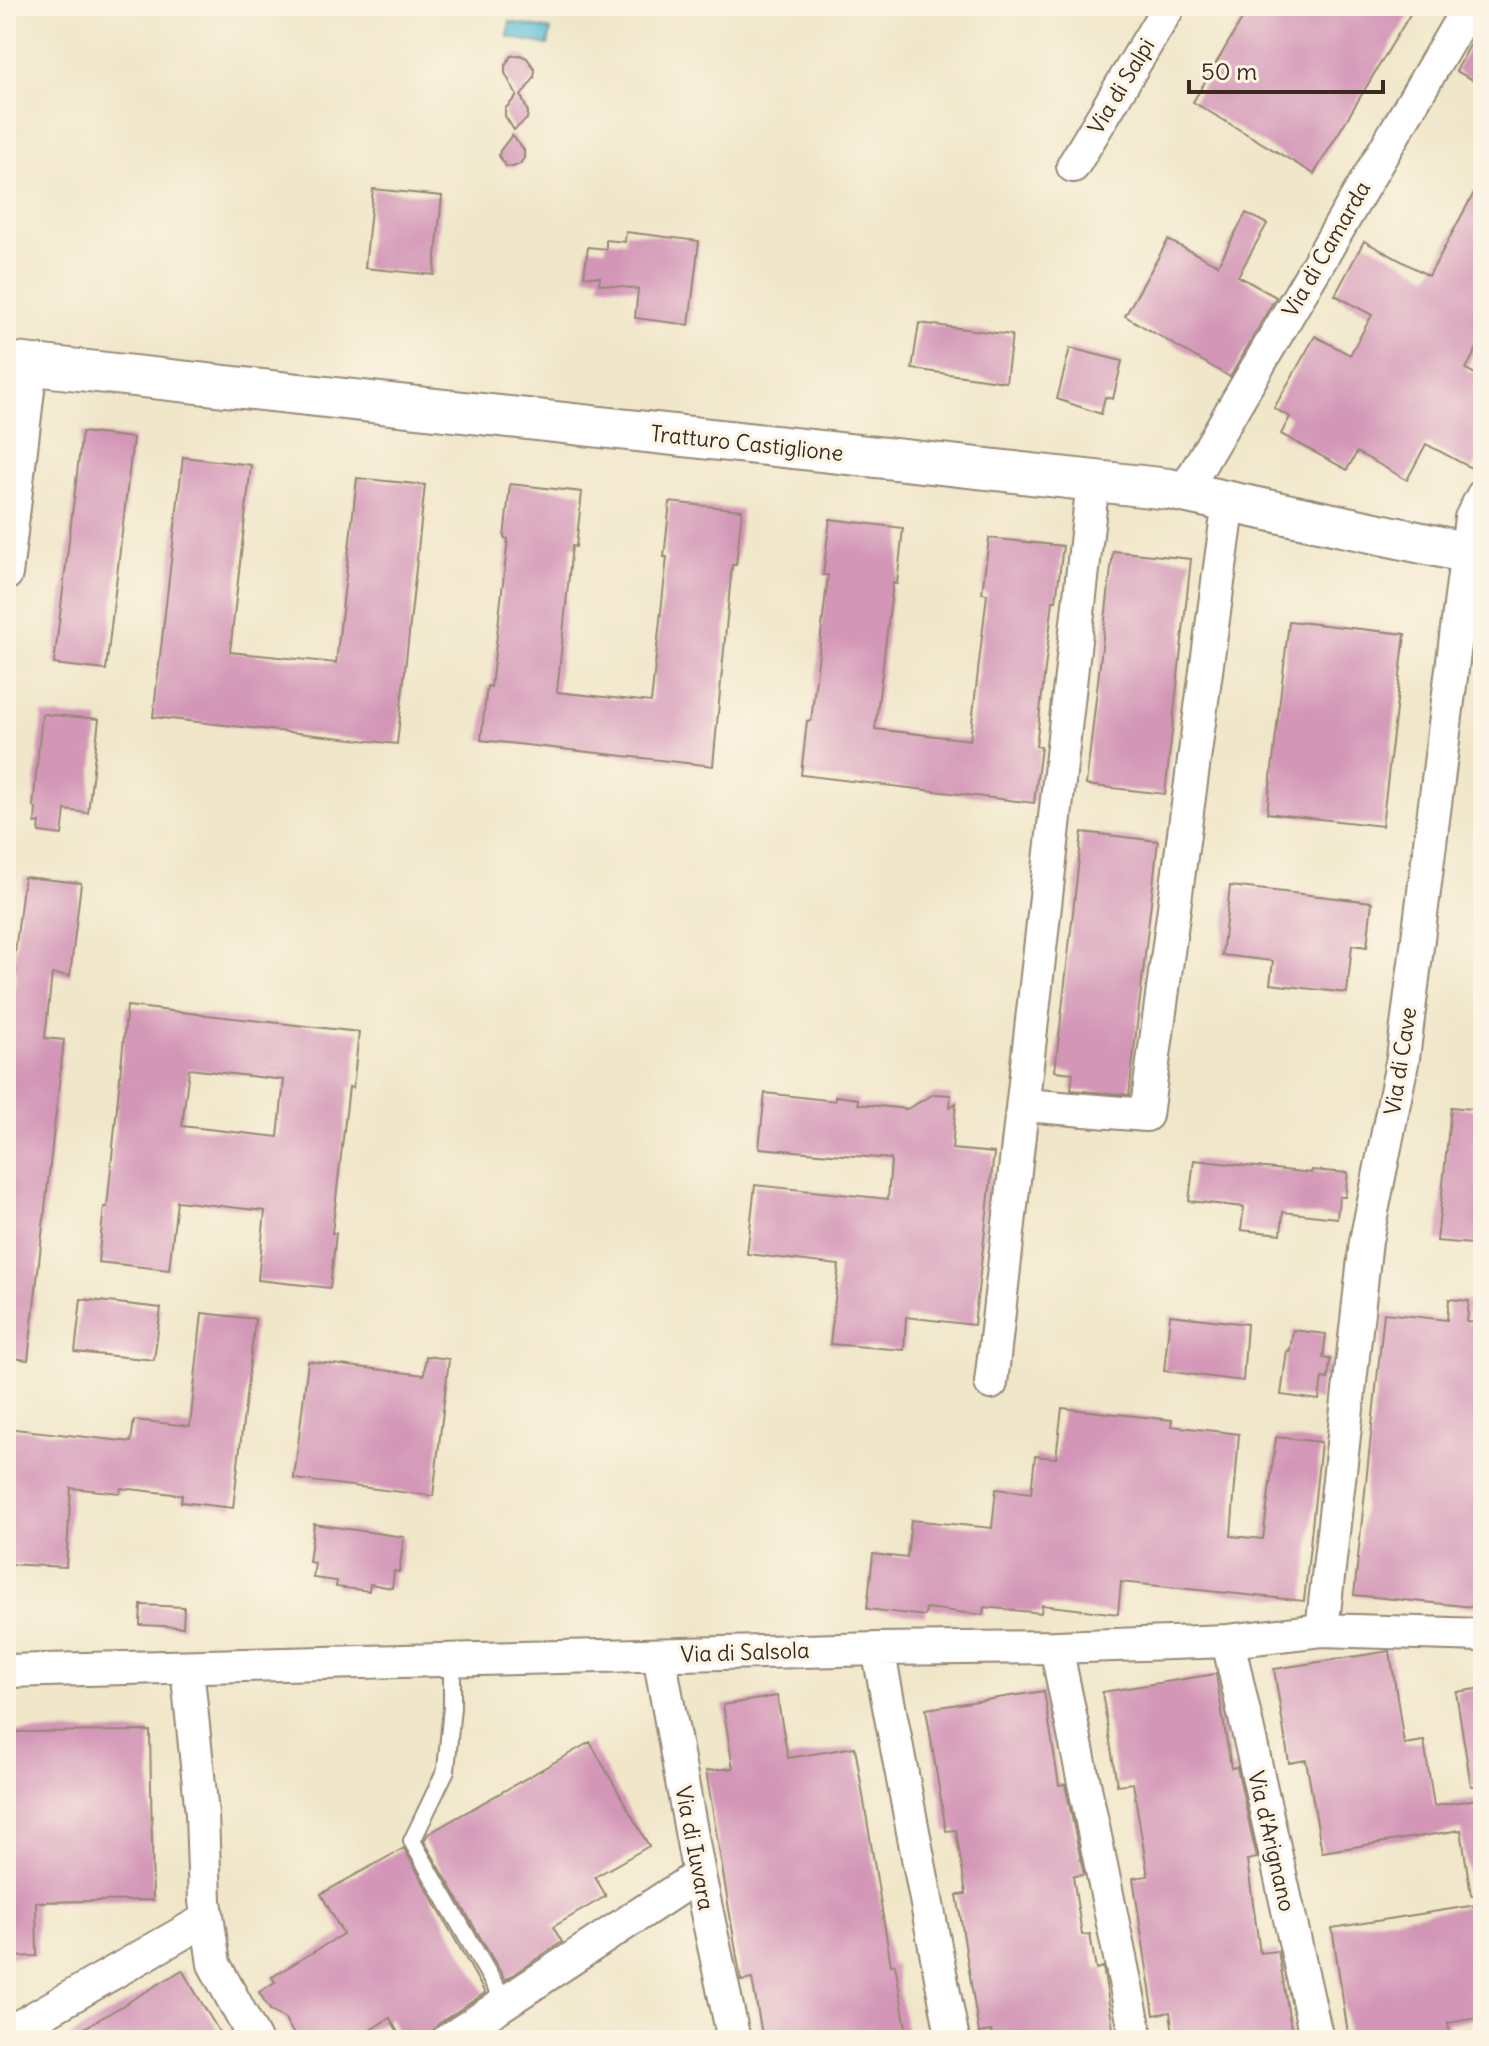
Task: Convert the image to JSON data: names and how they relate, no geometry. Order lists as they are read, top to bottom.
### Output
{
  "streets": {
    "street": [
      "Via di Salpi",
      "Via di Camarda",
      "Tratturo Castiglione",
      "Via di Cave",
      "Via di Salsola",
      "Via d'Arignano",
      "Via di Iuvara"
    ]
  },
  "crossings": [
    ["Via di Camarda", "Tratturo Castiglione"],
    ["Tratturo Castiglione", "Via di Cave"],
    ["Via di Cave", "Via di Salsola"],
    ["Via di Salsola", "Via d'Arignano"],
    ["Via di Salsola", "Via di Iuvara"]
  ],
  "scale_bar": "50 m"
}
